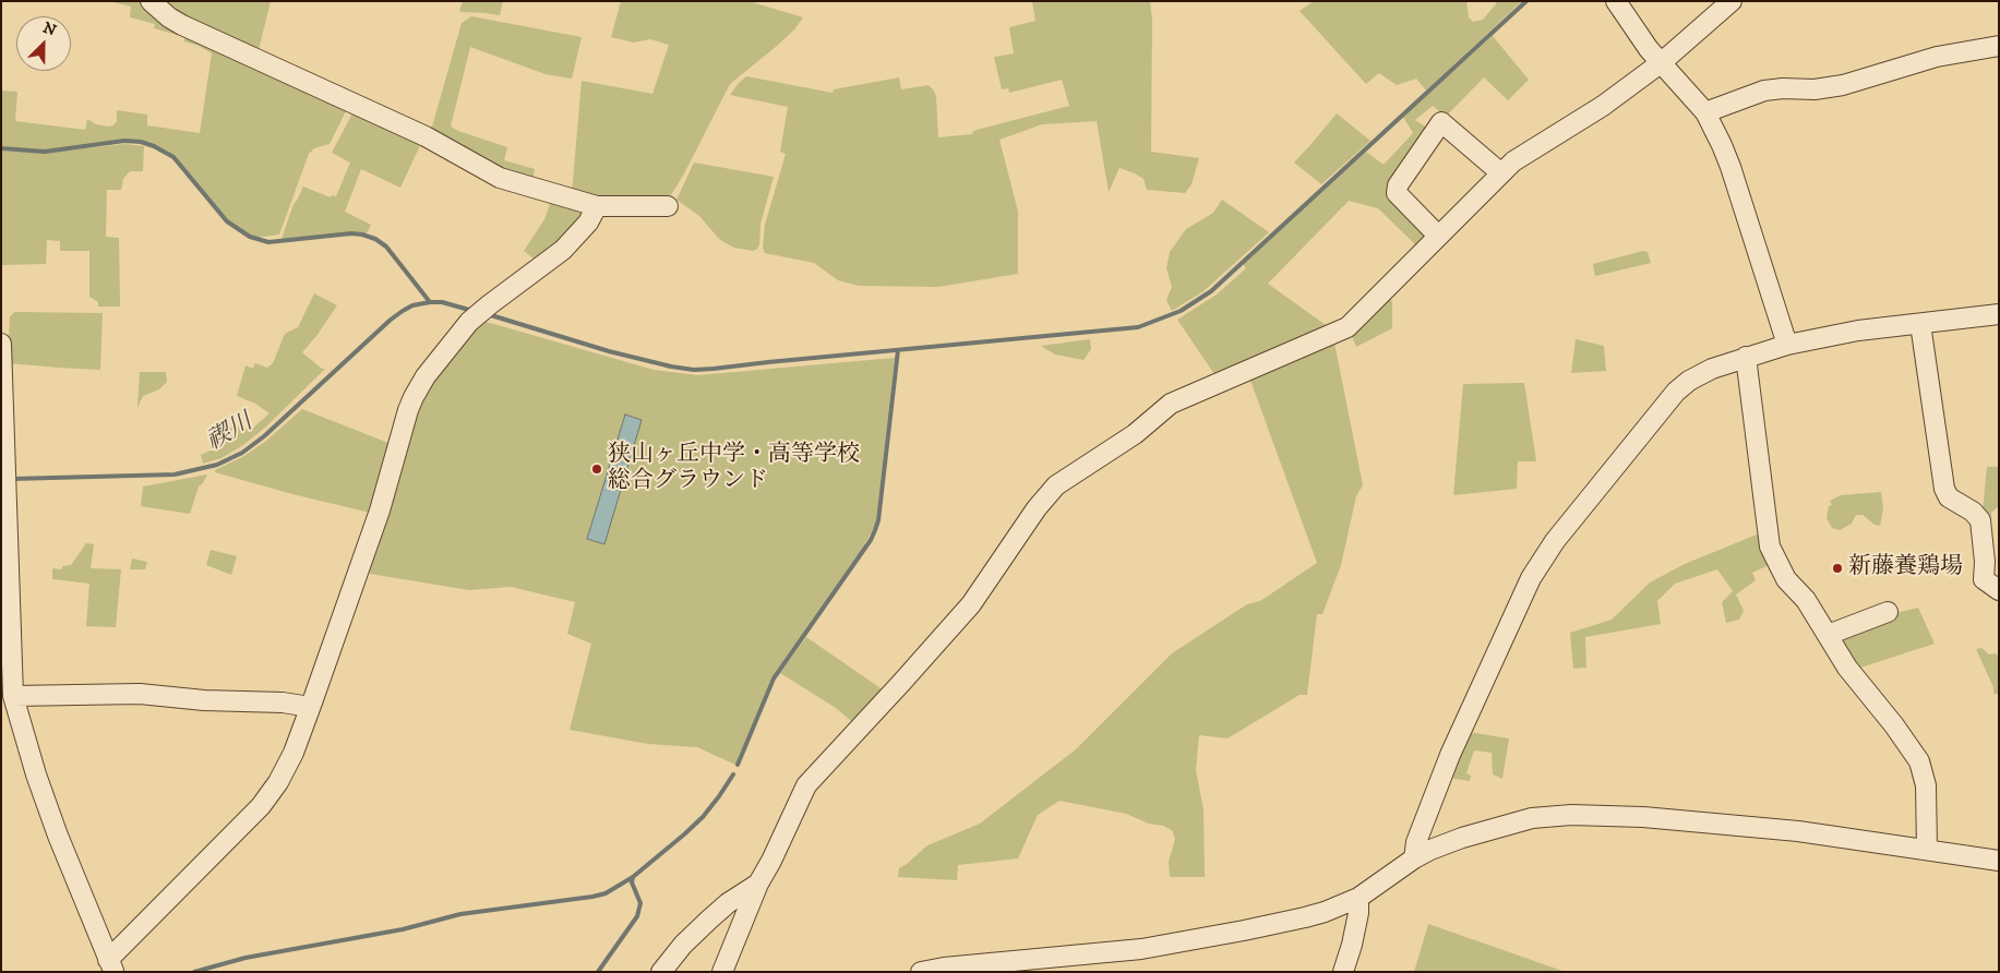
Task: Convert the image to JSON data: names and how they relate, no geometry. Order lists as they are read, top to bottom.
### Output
{
  "water": ["禊川"],
  "places": ["狭山ヶ丘中学・高等学校 総合グラウンド", "新藤養鶏場"],
  "north": "top right"
}
